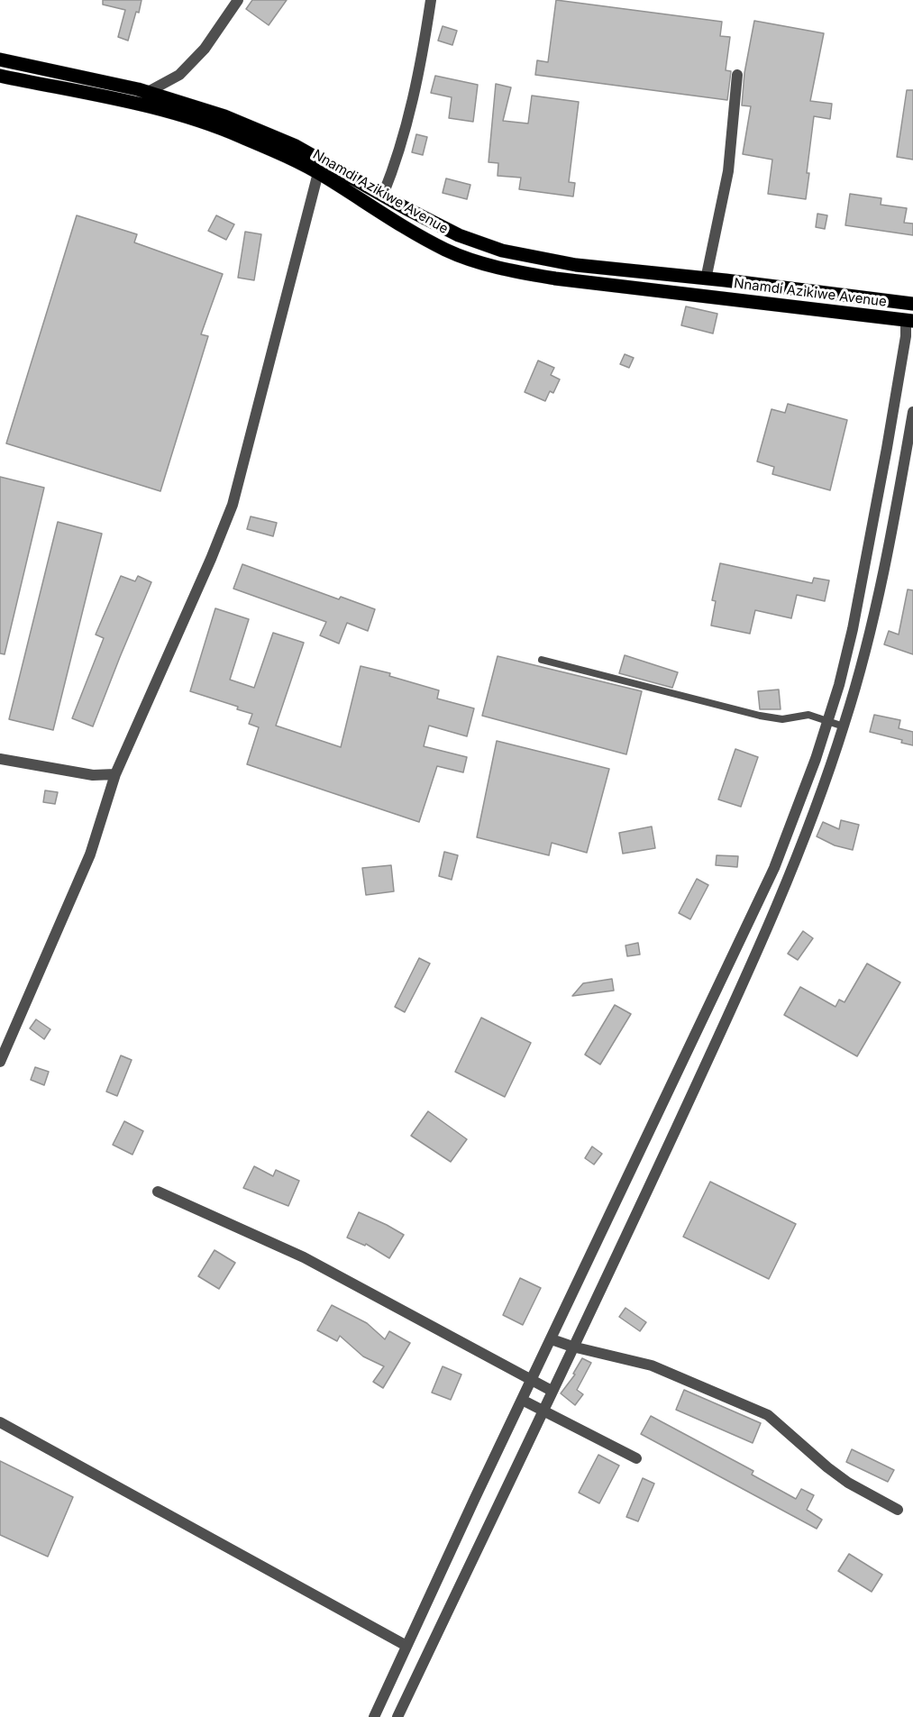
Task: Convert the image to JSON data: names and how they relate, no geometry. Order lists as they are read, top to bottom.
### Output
{
  "streets": {
    "main road": ["Nnamdi Azikiwe Avenue"]
  }
}
